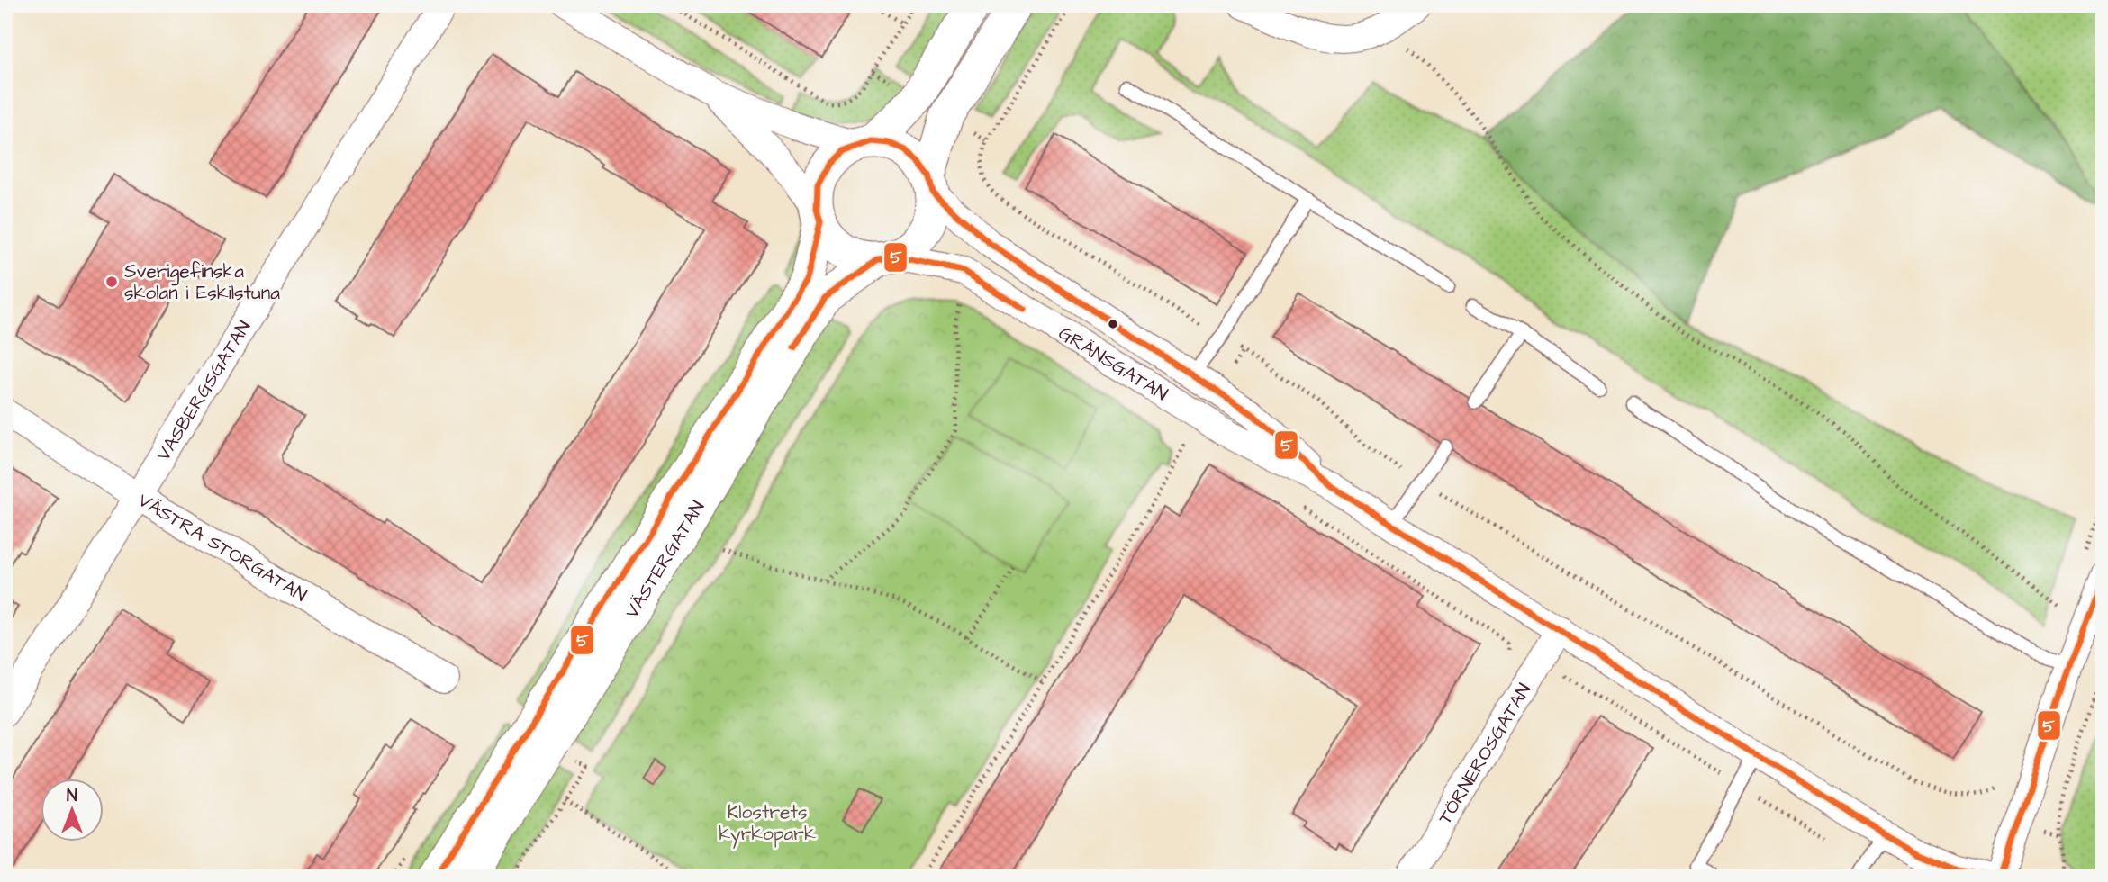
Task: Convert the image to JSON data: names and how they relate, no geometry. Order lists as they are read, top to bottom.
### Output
{
  "streets": {
    "street": [
      "GRÄNSGATAN",
      "VASBERGSGATAN",
      "VÄSTRA STORGATAN",
      "VÄSTERGATAN",
      "TÖRNEROSGATAN"
    ]
  },
  "crossings": [
    ["GRÄNSGATAN", "VÄSTERGATAN"],
    ["GRÄNSGATAN", "TÖRNEROSGATAN"],
    ["VASBERGSGATAN", "VÄSTRA STORGATAN"]
  ],
  "parks": ["Klostrets kyrkopark"],
  "places": ["Sverigefinska skolan i Eskilstuna"],
  "lines": ["transit line 5"],
  "north": "top"
}
